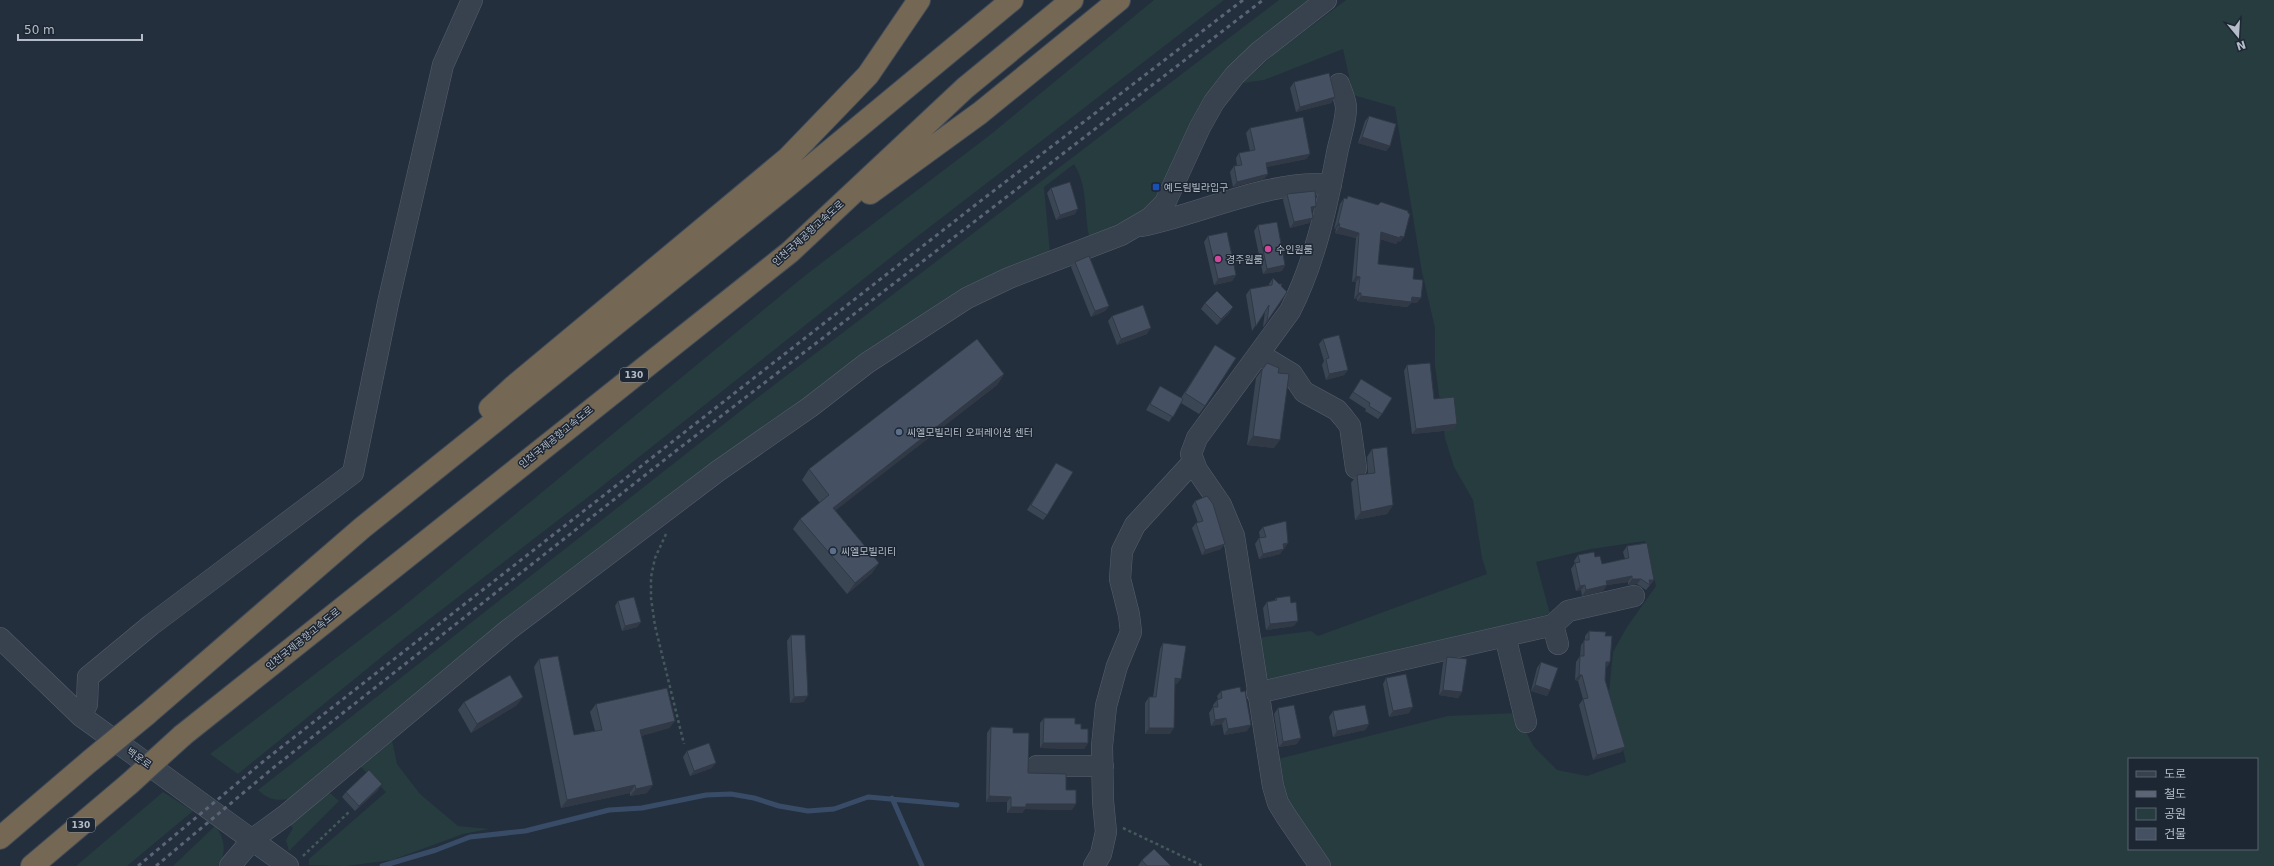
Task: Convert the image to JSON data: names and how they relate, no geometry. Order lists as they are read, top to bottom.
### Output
{
  "streets": {
    "highway": ["인천국제공항고속도로", "130"],
    "street": ["백운로"]
  },
  "places": {
    "transit": ["예드림빌라입구"],
    "other": [
      "수인원룸",
      "경주원룸",
      "씨엘모빌리티 오퍼레이션 센터",
      "씨엘모빌리티"
    ]
  },
  "legend": [
    "도로",
    "철도",
    "공원",
    "건물"
  ],
  "scale_bar": "50 m",
  "north": "bottom"
}
